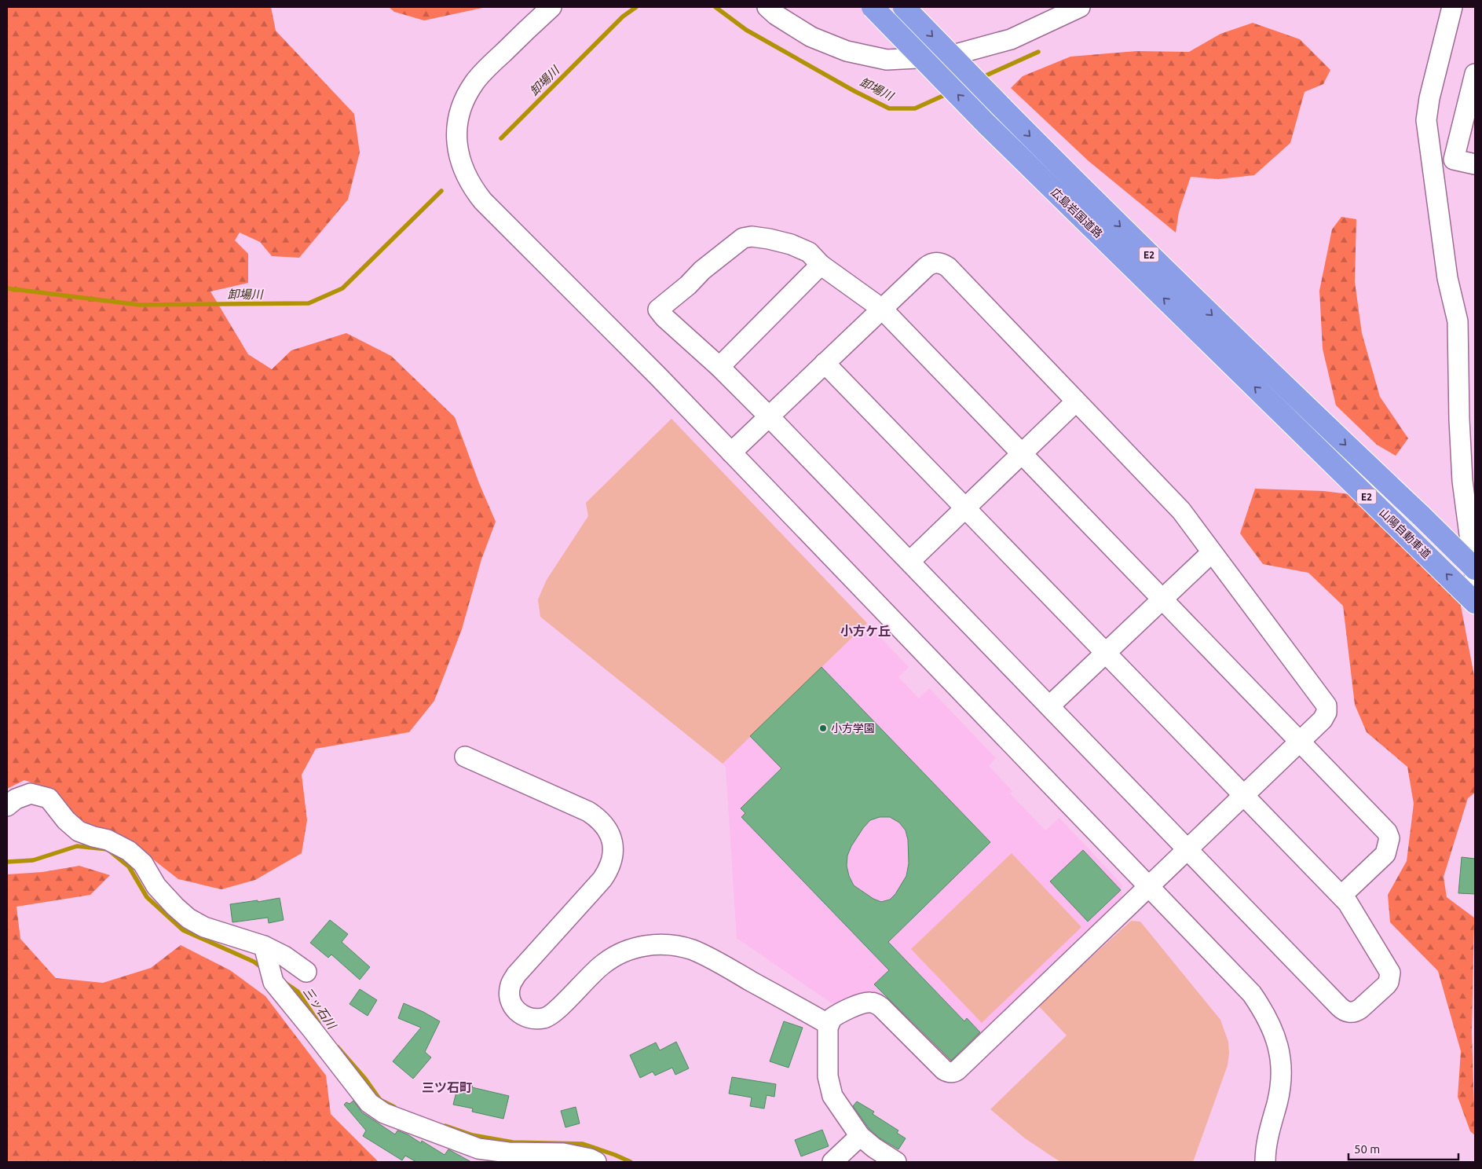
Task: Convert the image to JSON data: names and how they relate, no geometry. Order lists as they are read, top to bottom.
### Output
{
  "streets": {
    "highway": ["広島岩国道路", "E2", "山陽自動車道"]
  },
  "crossings": [
    ["広島岩国道路", "山陽自動車道"]
  ],
  "one_way": ["山陽自動車道"],
  "districts": ["小方ケ丘", "三ツ石町"],
  "water": ["卸場川", "三ッ石川"],
  "places": ["小方学園"],
  "scale_bar": "50 m"
}
